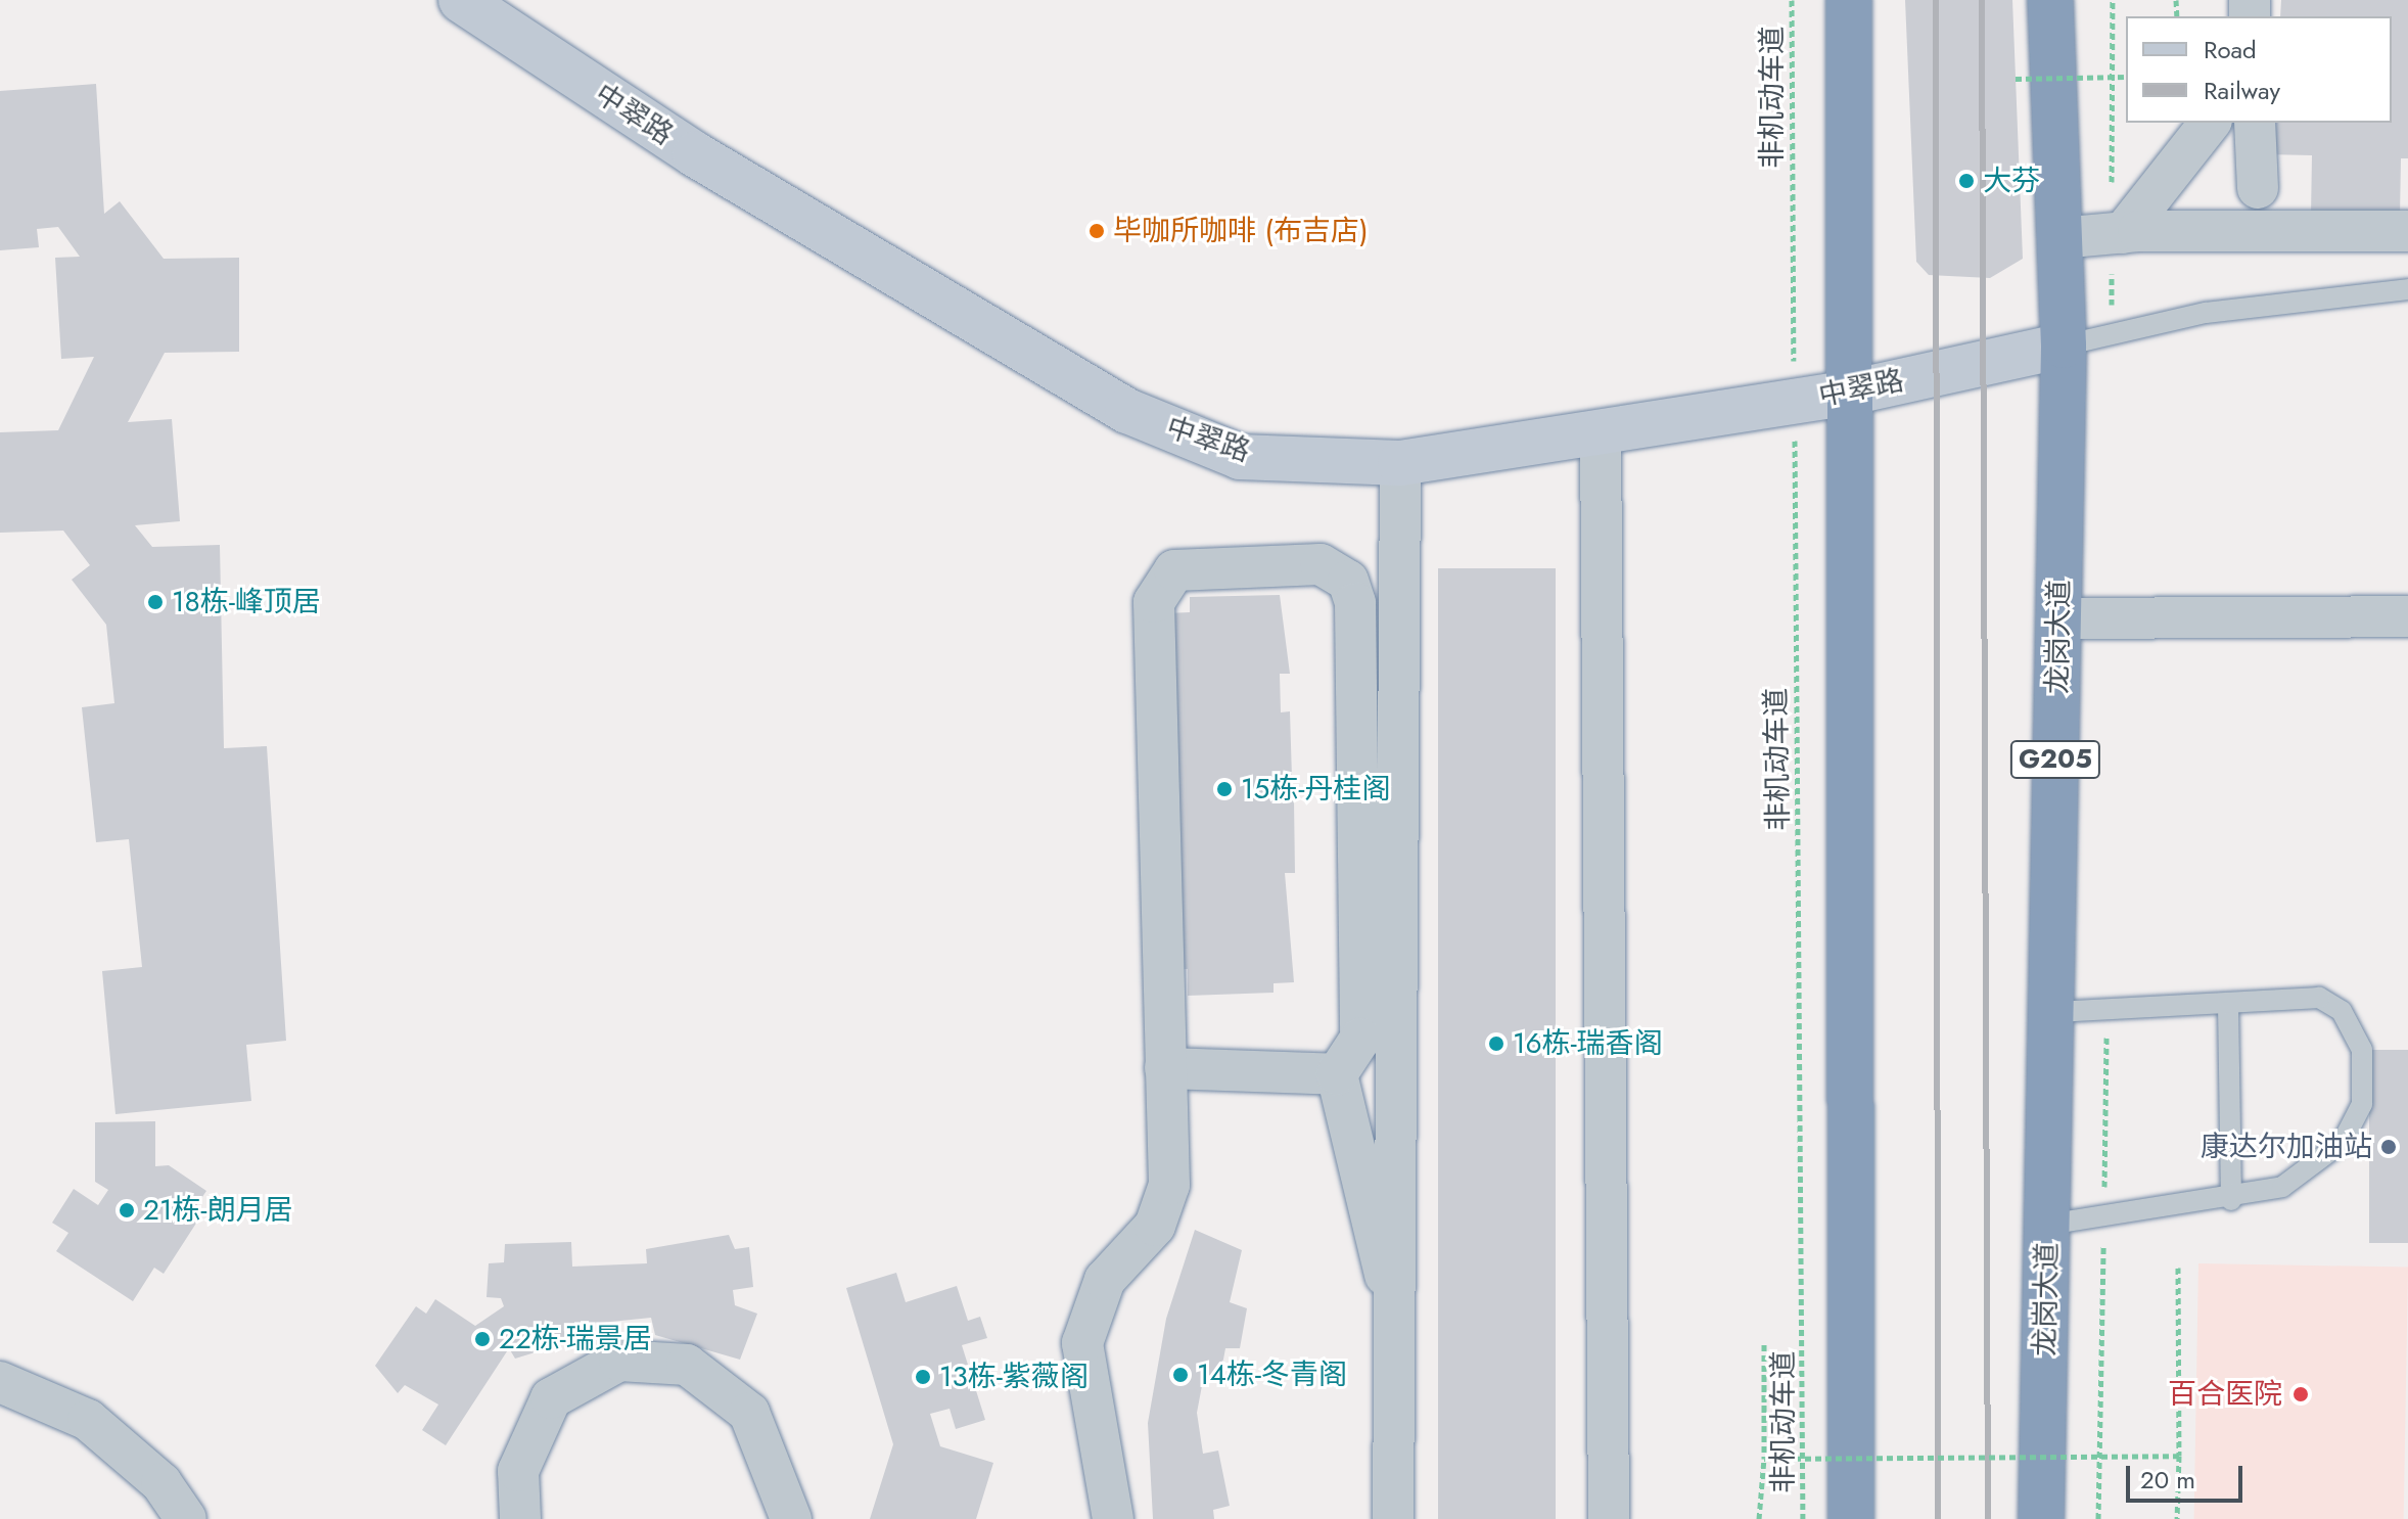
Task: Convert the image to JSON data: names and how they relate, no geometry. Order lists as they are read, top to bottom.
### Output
{
  "streets": {
    "highway": ["龙岗大道", "G205"],
    "main road": ["中翠路"],
    "path": ["非机动车道"]
  },
  "crossings": [
    ["非机动车道", "中翠路"],
    ["中翠路", "龙岗大道"]
  ],
  "places": [
    "大芬",
    "毕咖所咖啡 (布吉店)",
    "18栋-峰顶居",
    "15栋-丹桂阁",
    "16栋-瑞香阁",
    "康达尔加油站",
    "21栋-朗月居",
    "22栋-瑞景居",
    "14栋-冬青阁",
    "13栋-紫薇阁",
    "百合医院"
  ],
  "legend": ["Road", "Railway"],
  "scale_bar": "20 m"
}
